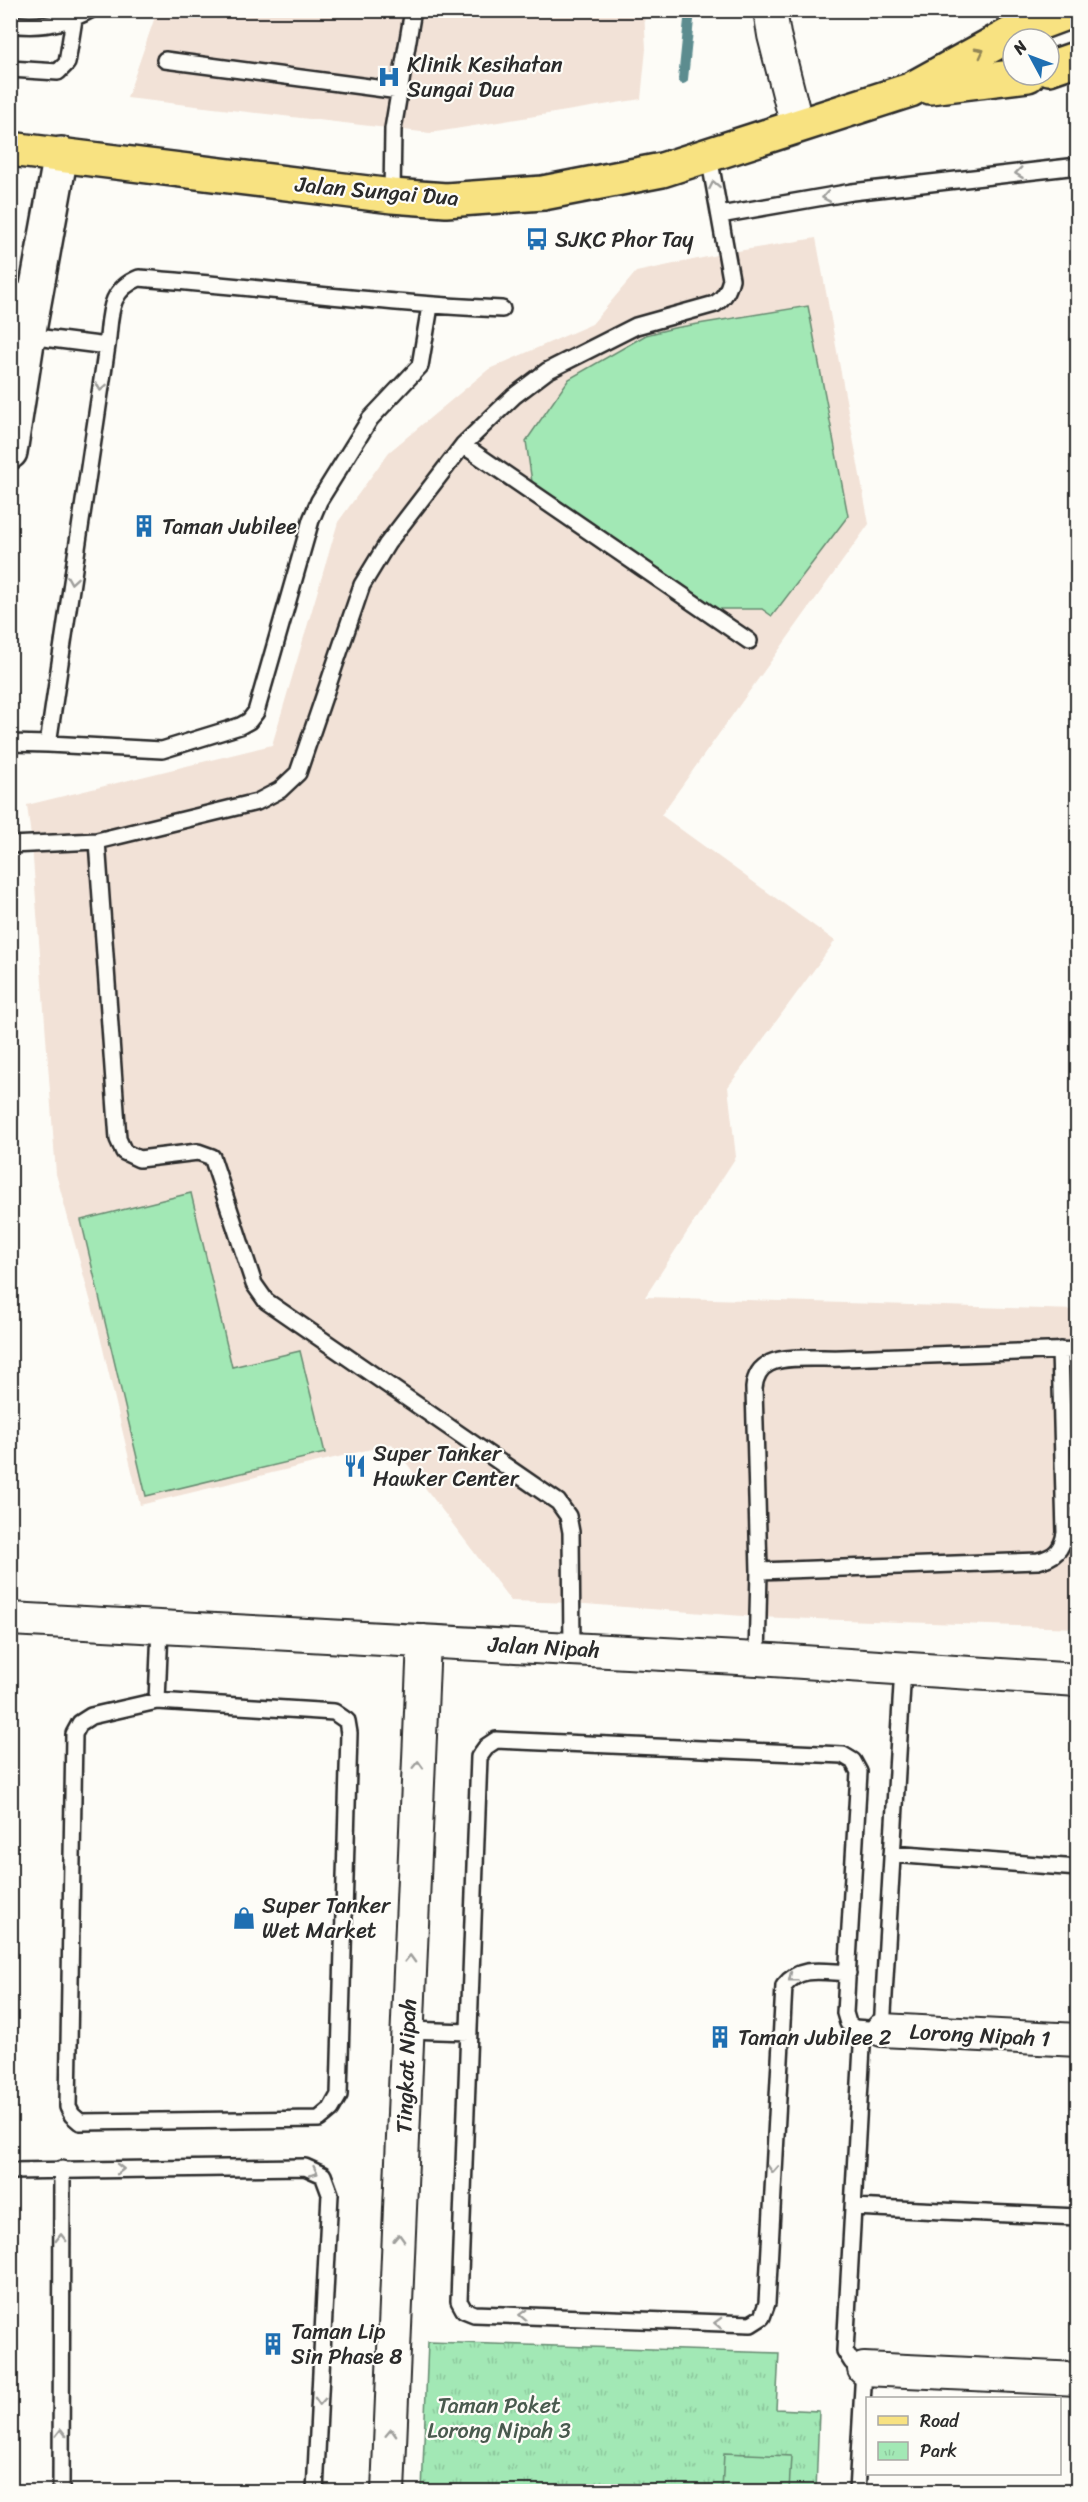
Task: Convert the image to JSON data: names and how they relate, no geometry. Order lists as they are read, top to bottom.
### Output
{
  "streets": {
    "main road": ["Jalan Sungai Dua"],
    "street": ["Jalan Nipah", "Lorong Nipah 1", "Tingkat Nipah"]
  },
  "crossings": [
    ["Jalan Nipah", "Tingkat Nipah"]
  ],
  "one_way": ["Tingkat Nipah"],
  "parks": ["Taman Poket Lorong Nipah 3"],
  "places": {
    "hospital": ["Klinik Kesihatan Sungai Dua"],
    "bus stop": ["SJKC Phor Tay"],
    "building": ["Taman Jubilee", "Taman Jubilee 2", "Taman Lip Sin Phase 8"],
    "restaurant": ["Super Tanker Hawker Center"],
    "shop": ["Super Tanker Wet Market"]
  },
  "legend": ["Road", "Park"],
  "north": "top left"
}
